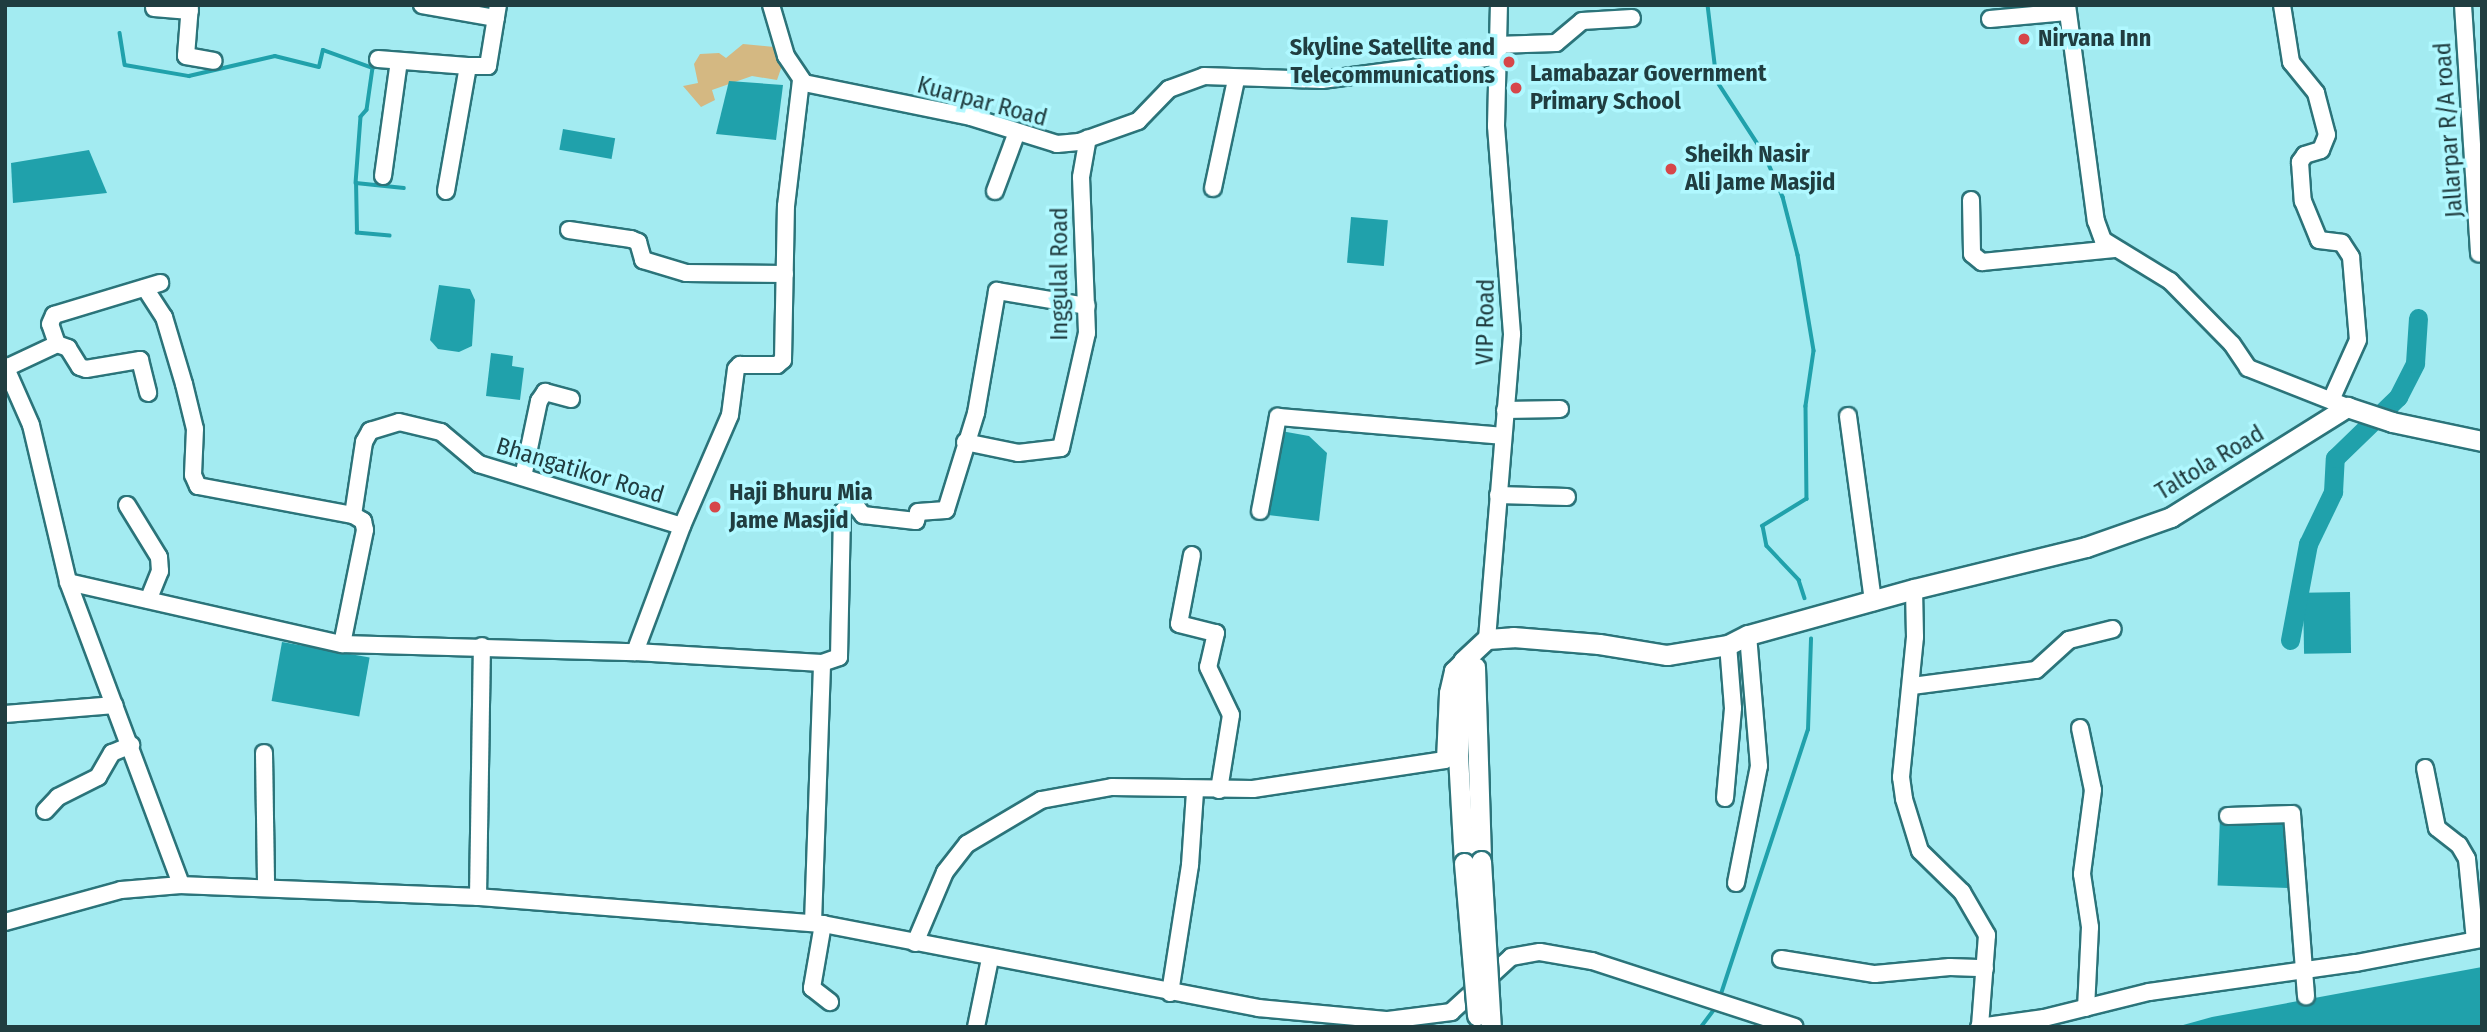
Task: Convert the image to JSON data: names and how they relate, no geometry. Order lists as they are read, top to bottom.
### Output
{
  "streets": {
    "main road": ["Taltola Road"],
    "street": [
      "Kuarpar Road",
      "Jallarpar R/A road",
      "Inggulal Road",
      "VIP Road",
      "Bhangatikor Road"
    ]
  },
  "crossings": [
    ["Kuarpar Road", "Inggulal Road"],
    ["Kuarpar Road", "VIP Road"],
    ["VIP Road", "Taltola Road"]
  ],
  "places": [
    "Nirvana Inn",
    "Skyline Satellite and Telecommunications",
    "Lamabazar Government Primary School",
    "Sheikh Nasir Ali Jame Masjid",
    "Haji Bhuru Mia Jame Masjid"
  ]
}
